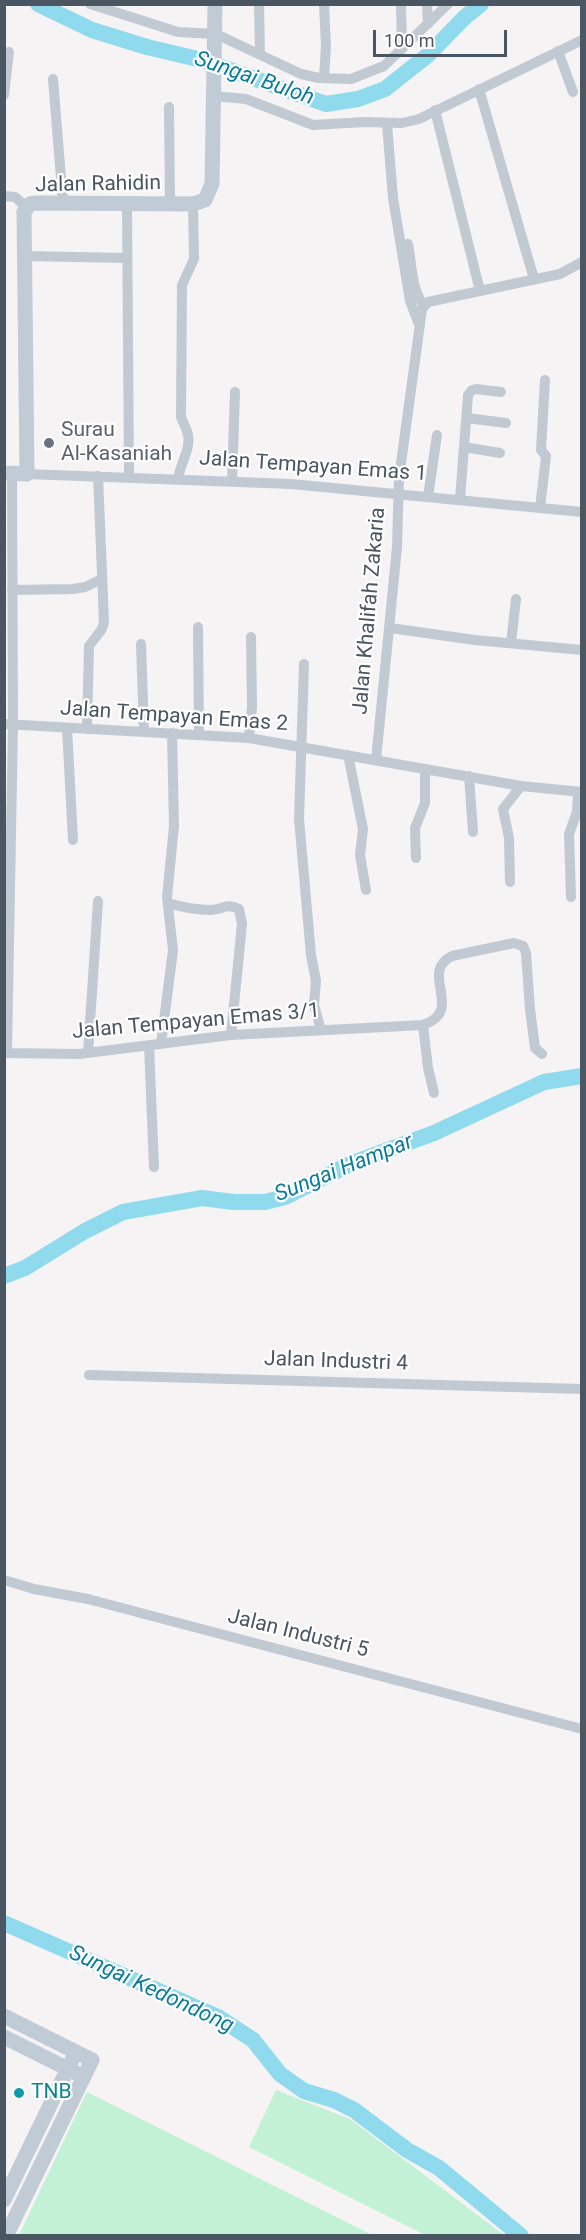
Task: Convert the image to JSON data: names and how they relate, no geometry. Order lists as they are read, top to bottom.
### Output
{
  "streets": {
    "street": [
      "Jalan Rahidin",
      "Jalan Tempayan Emas 1",
      "Jalan Khalifah Zakaria",
      "Jalan Tempayan Emas 2",
      "Jalan Tempayan Emas 3/1",
      "Jalan Industri 4",
      "Jalan Industri 5"
    ]
  },
  "crossings": [
    ["Jalan Rahidin", "Jalan Tempayan Emas 1"],
    ["Jalan Tempayan Emas 1", "Jalan Khalifah Zakaria"],
    ["Jalan Khalifah Zakaria", "Jalan Tempayan Emas 2"]
  ],
  "water": ["Sungai Buloh", "Sungai Hampar", "Sungai Kedondong"],
  "places": ["Surau Al-Kasaniah", "TNB"],
  "scale_bar": "100 m"
}
